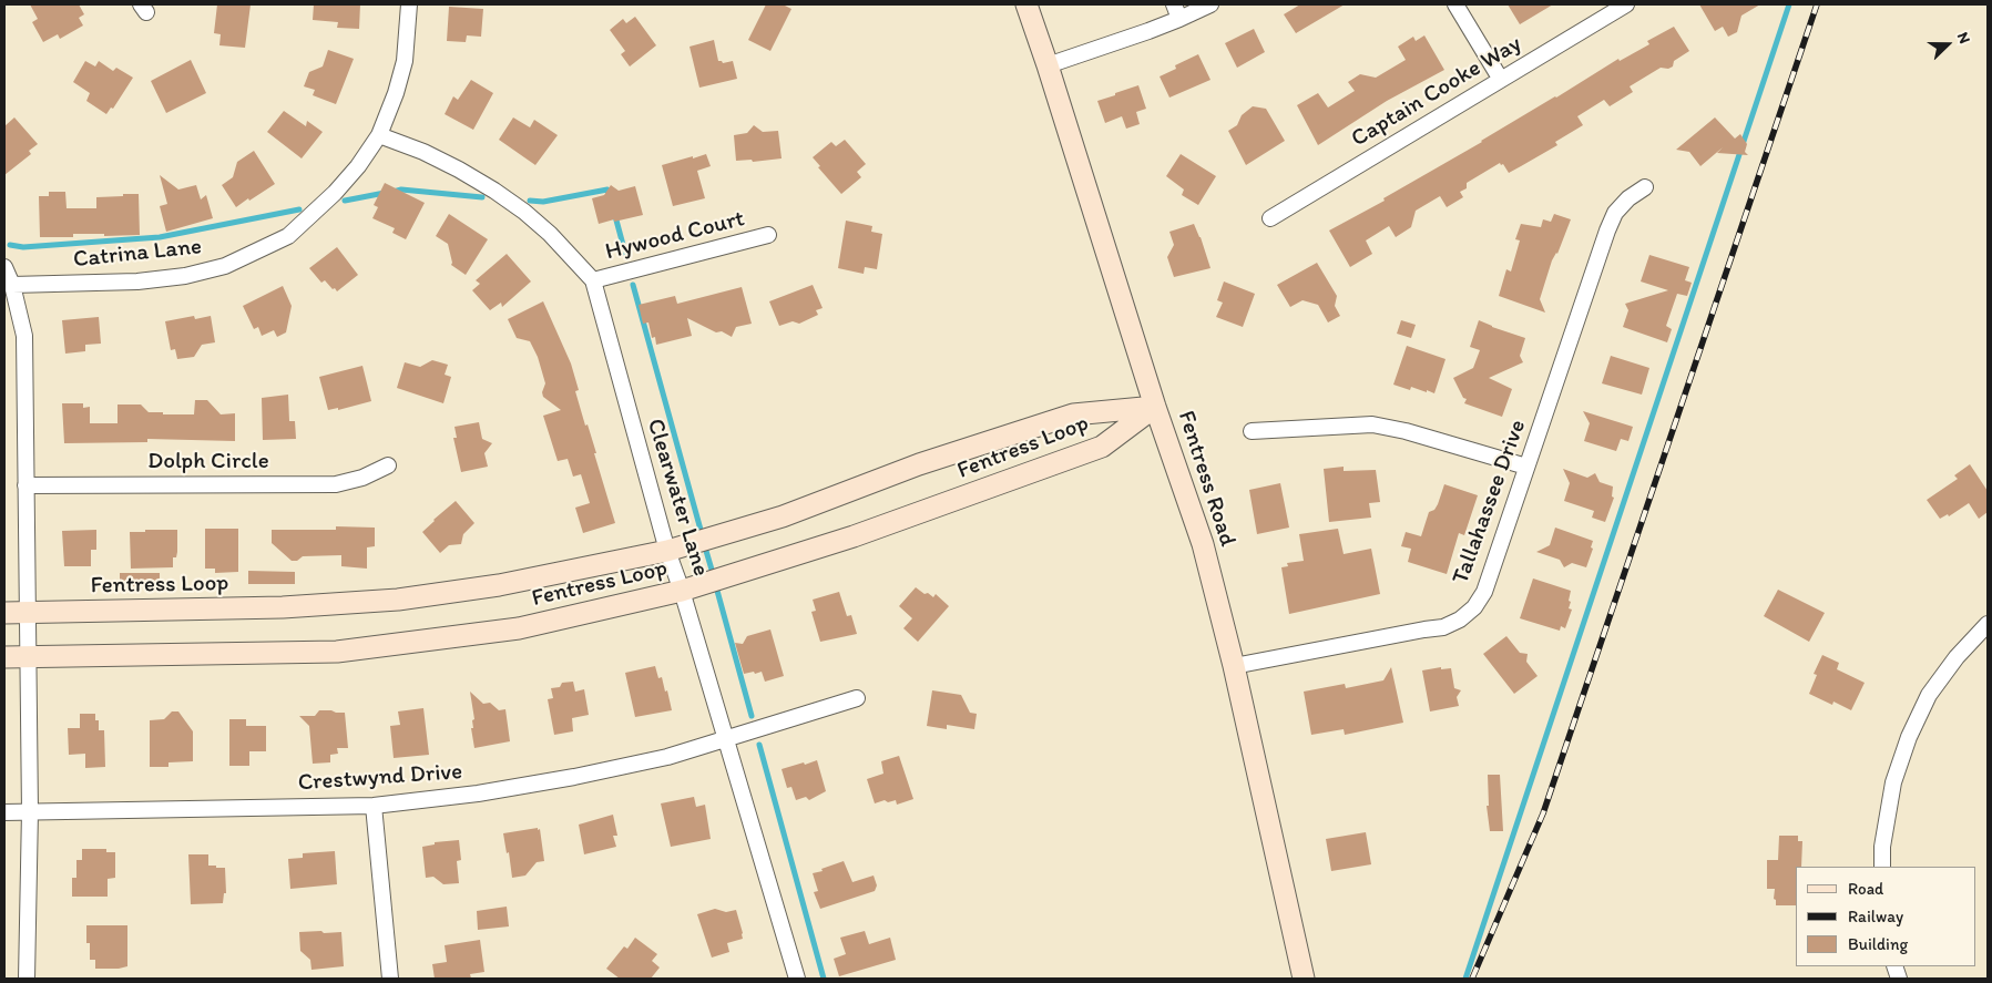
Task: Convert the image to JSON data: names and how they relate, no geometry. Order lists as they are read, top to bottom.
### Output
{
  "streets": {
    "street": [
      "Captain Cooke Way",
      "Hywood Court",
      "Catrina Lane",
      "Fentress Loop",
      "Dolph Circle",
      "Fentress Road",
      "Clearwater Lane",
      "Tallahassee Drive",
      "Crestwynd Drive"
    ]
  },
  "crossings": [
    ["Hywood Court", "Clearwater Lane"],
    ["Catrina Lane", "Clearwater Lane"],
    ["Fentress Loop", "Fentress Road"],
    ["Fentress Loop", "Clearwater Lane"],
    ["Fentress Road", "Tallahassee Drive"],
    ["Clearwater Lane", "Crestwynd Drive"]
  ],
  "legend": ["Road", "Railway", "Building"],
  "north": "right"
}
